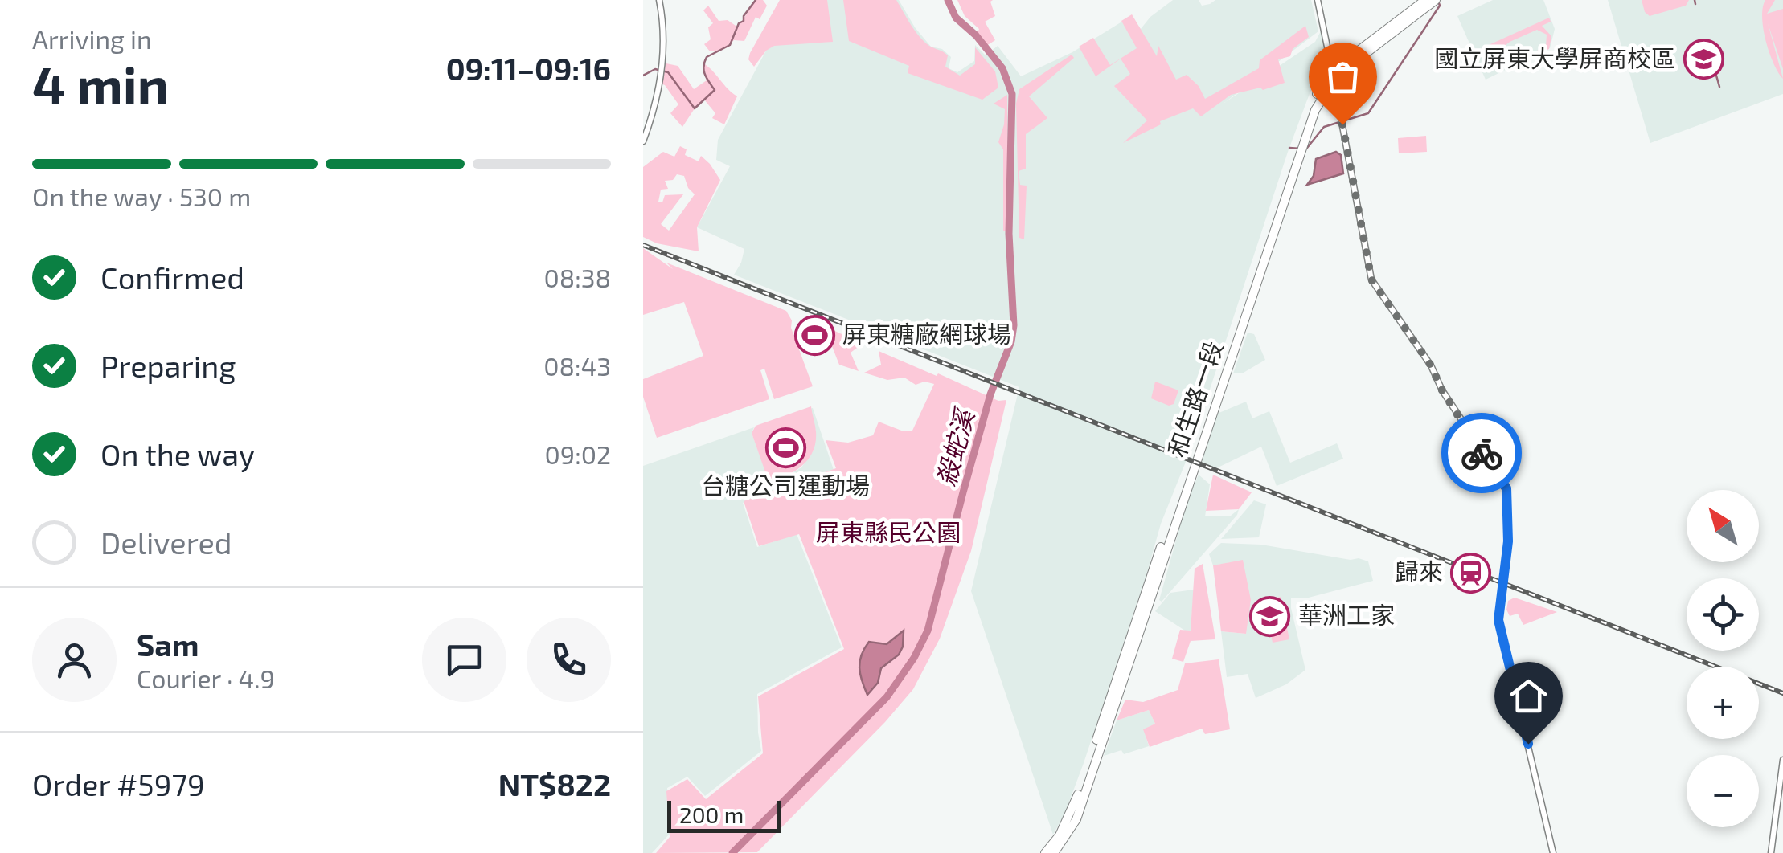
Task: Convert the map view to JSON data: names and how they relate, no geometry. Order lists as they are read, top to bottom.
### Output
{
  "streets": {
    "main road": ["和生路一段"]
  },
  "water": ["殺蛇溪"],
  "parks": ["屏東縣民公園"],
  "places": {
    "school or university": ["國立屏東大學屏商校區", "華洲工家"],
    "sports": ["屏東糖廠網球場", "台糖公司運動場"],
    "station": ["歸來"]
  },
  "scale_bar": "200 m",
  "north": "top left",
  "page": {
    "heading": ["4 min", "Arriving in", "09:11–09:16"],
    "panel": [
      "Sam",
      "Courier · 4.9",
      "Order #5979",
      "NT$822"
    ],
    "bar": "On the way · 530 m",
    "list": [
      ["Confirmed", "08:38"],
      ["Preparing", "08:43"],
      ["On the way", "09:02"],
      "Delivered"
    ],
    "map_buttons": ["+", "−"],
    "scale": "200 m"
  }
}
